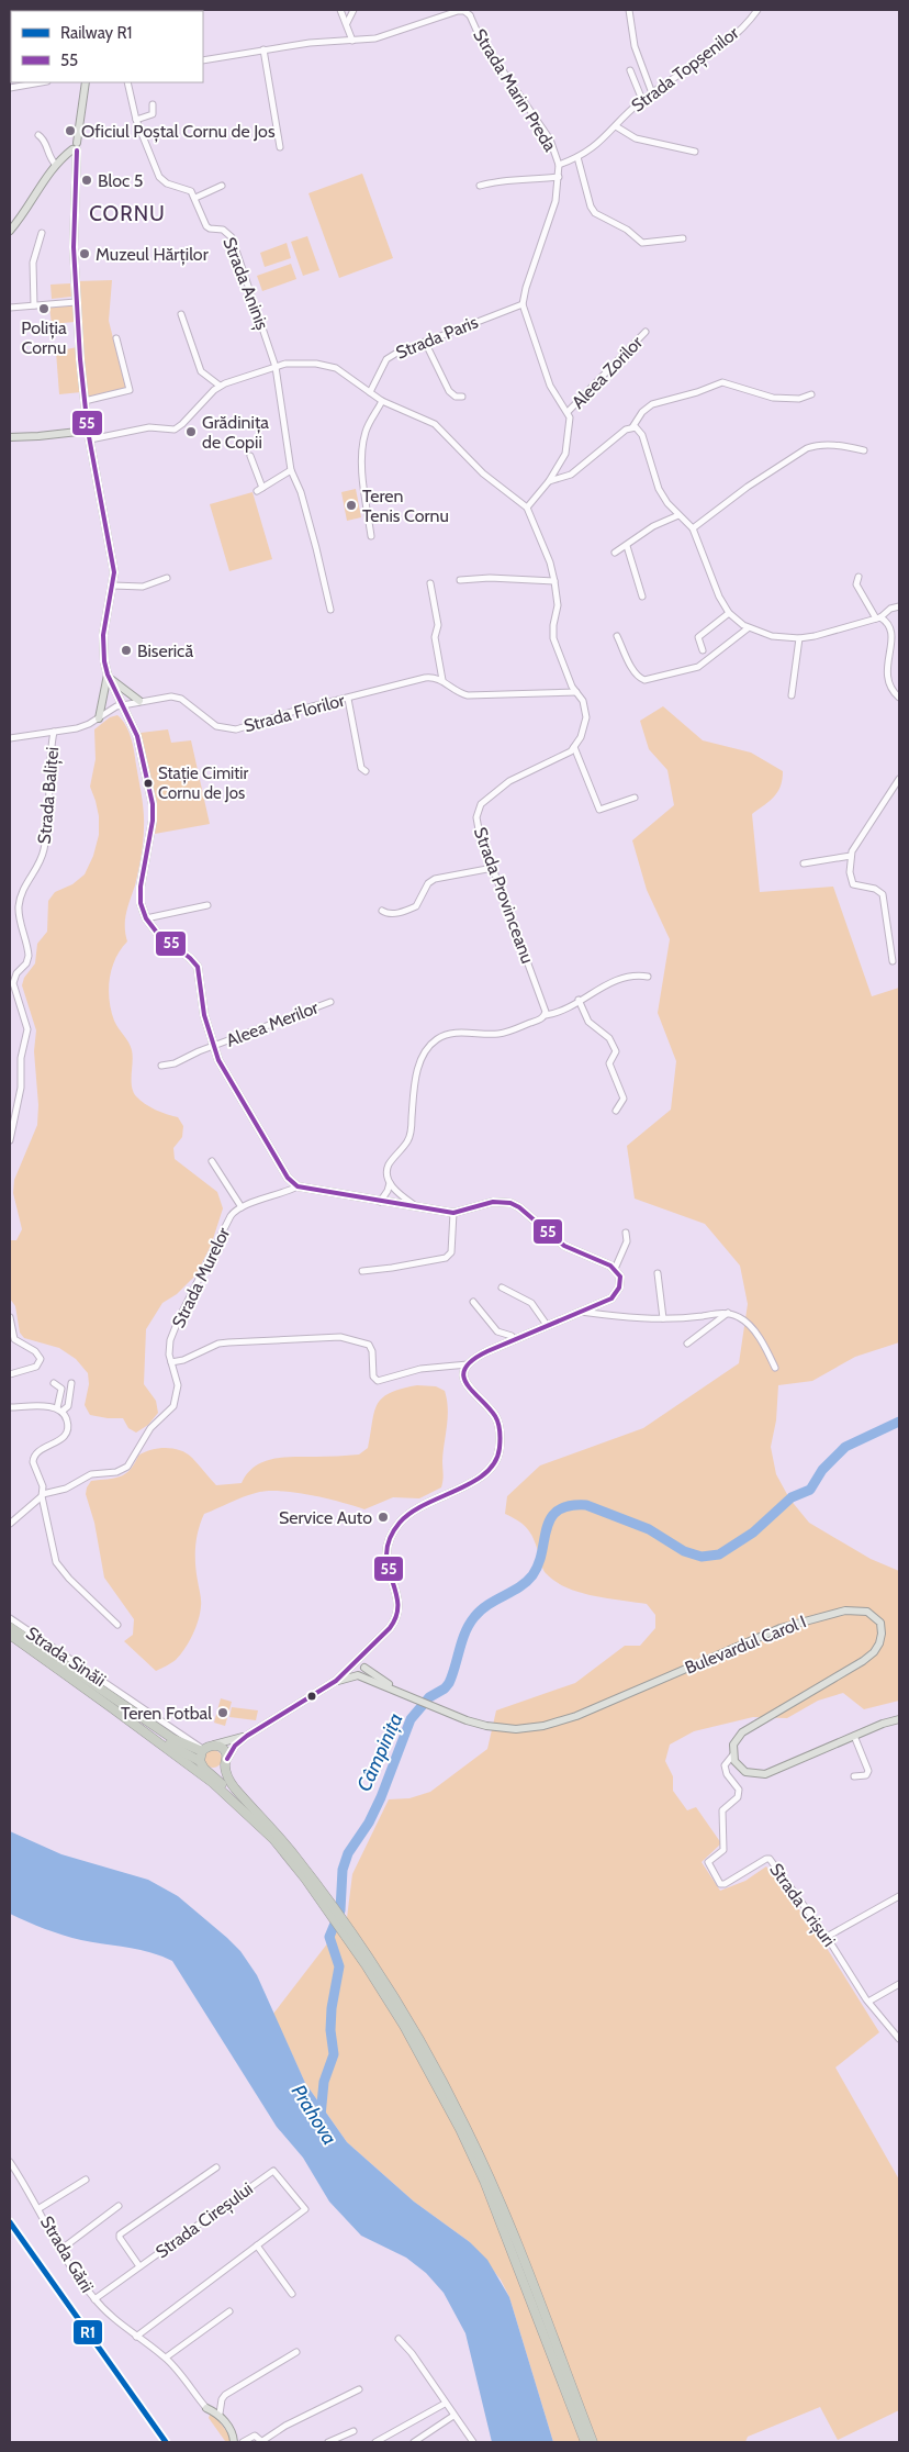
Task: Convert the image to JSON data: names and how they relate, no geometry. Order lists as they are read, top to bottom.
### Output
{
  "streets": {
    "main road": ["Bulevardul Carol I", "Strada Gării"],
    "street": [
      "Strada Topșenilor",
      "Strada Marin Preda",
      "Strada Aniniș",
      "Strada Paris",
      "Aleea Zorilor",
      "Strada Florilor",
      "Strada Baliței",
      "Strada Provinceanu",
      "Aleea Merilor",
      "Strada Murelor",
      "Strada Sinăii",
      "Strada Crișuri",
      "Strada Cireșului"
    ]
  },
  "crossings": [
    ["Strada Topșenilor", "Strada Marin Preda"],
    ["Strada Marin Preda", "Strada Paris"],
    ["Bulevardul Carol I", "Strada Crișuri"],
    ["Strada Cireșului", "Strada Gării"]
  ],
  "districts": ["CORNU"],
  "water": ["Câmpinița", "Prahova"],
  "places": [
    "Oficiul Poștal Cornu de Jos",
    "Bloc 5",
    "Muzeul Hărților",
    "Poliția Cornu",
    "Grădinița de Copii",
    "Teren Tenis Cornu",
    "Biserică",
    "Stație Cimitir Cornu de Jos",
    "Service Auto",
    "Teren Fotbal"
  ],
  "lines": ["transit line 55", "rail line R1"],
  "legend": ["Railway R1", "55"]
}
